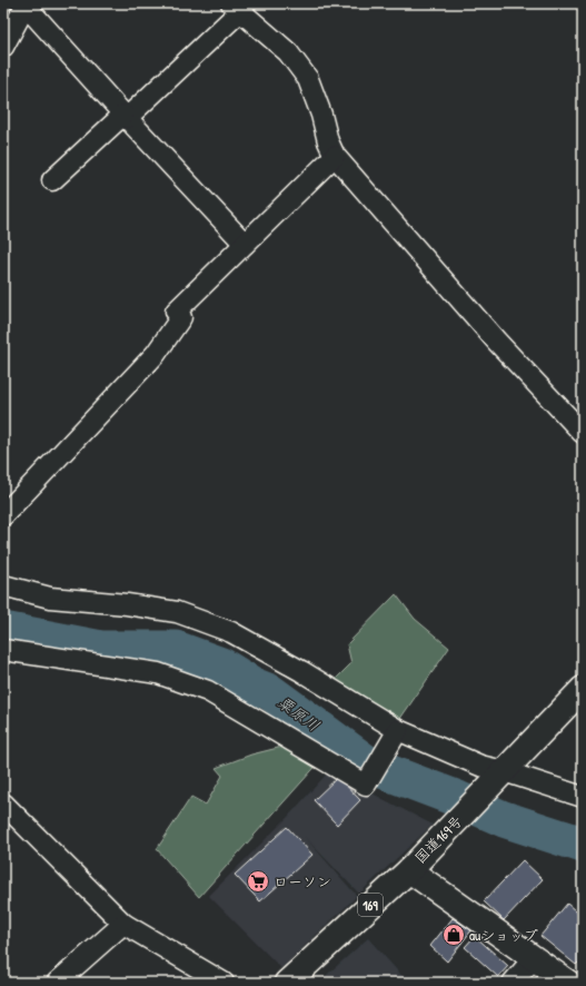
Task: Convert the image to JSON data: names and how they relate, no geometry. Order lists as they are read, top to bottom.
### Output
{
  "streets": {
    "main road": ["国道169号", "169"]
  },
  "water": ["粟原川"],
  "places": {
    "supermarket": ["ローソン"],
    "shop": ["auショップ"]
  }
}
